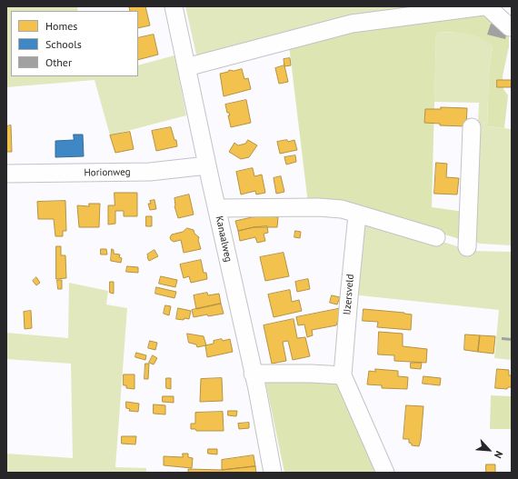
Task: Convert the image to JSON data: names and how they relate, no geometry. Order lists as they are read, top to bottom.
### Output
{
  "streets": {
    "street": ["Horionweg", "Kanaalweg", "IJzersveld"]
  },
  "crossings": [
    ["Horionweg", "Kanaalweg"]
  ],
  "legend": ["Homes", "Schools", "Other"],
  "north": "bottom right"
}
